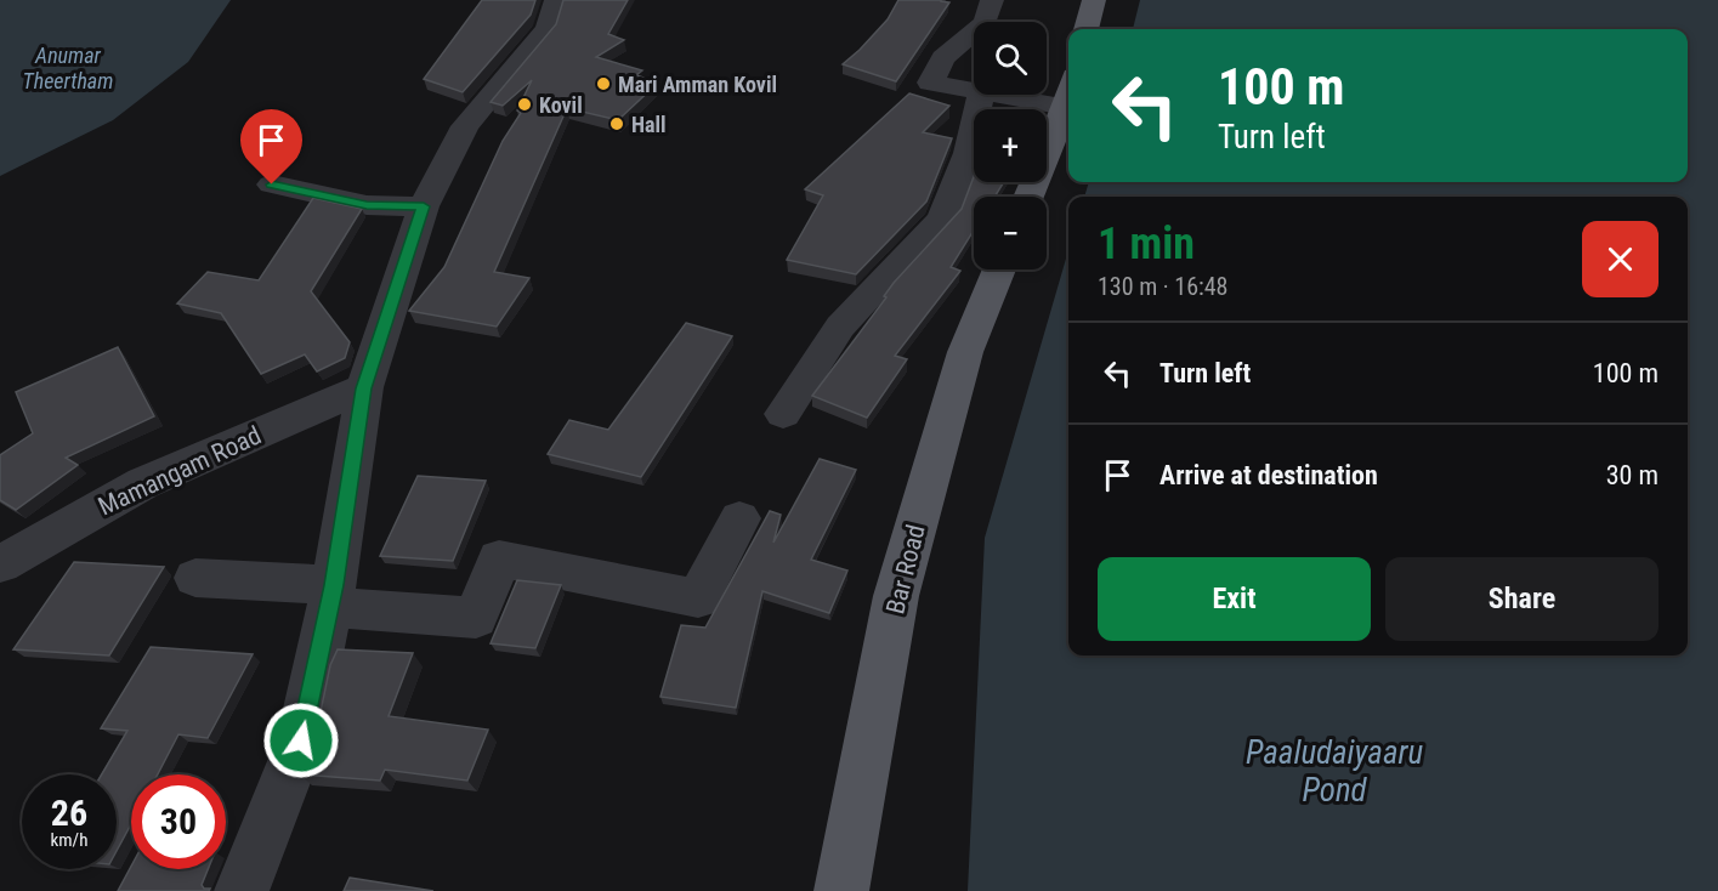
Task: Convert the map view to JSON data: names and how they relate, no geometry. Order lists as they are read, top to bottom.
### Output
{
  "streets": {
    "main road": ["Bar Road"],
    "street": ["Mamangam Road"]
  },
  "water": ["Anumar Theertham", "Paaludaiyaaru Pond"],
  "places": ["Mari Amman Kovil", "Kovil", "Hall"],
  "page": {
    "map_buttons": ["+", "−"],
    "turn": ["100 m", "Turn left"],
    "heading": ["1 min", "130 m · 16:48"],
    "list": [
      {
        "name": "Turn left",
        "value": "100 m"
      },
      {
        "name": "Arrive at destination",
        "value": "30 m"
      }
    ],
    "buttons": ["Exit", "Share"],
    "speed": "26 km/h",
    "limit": "30"
  }
}
